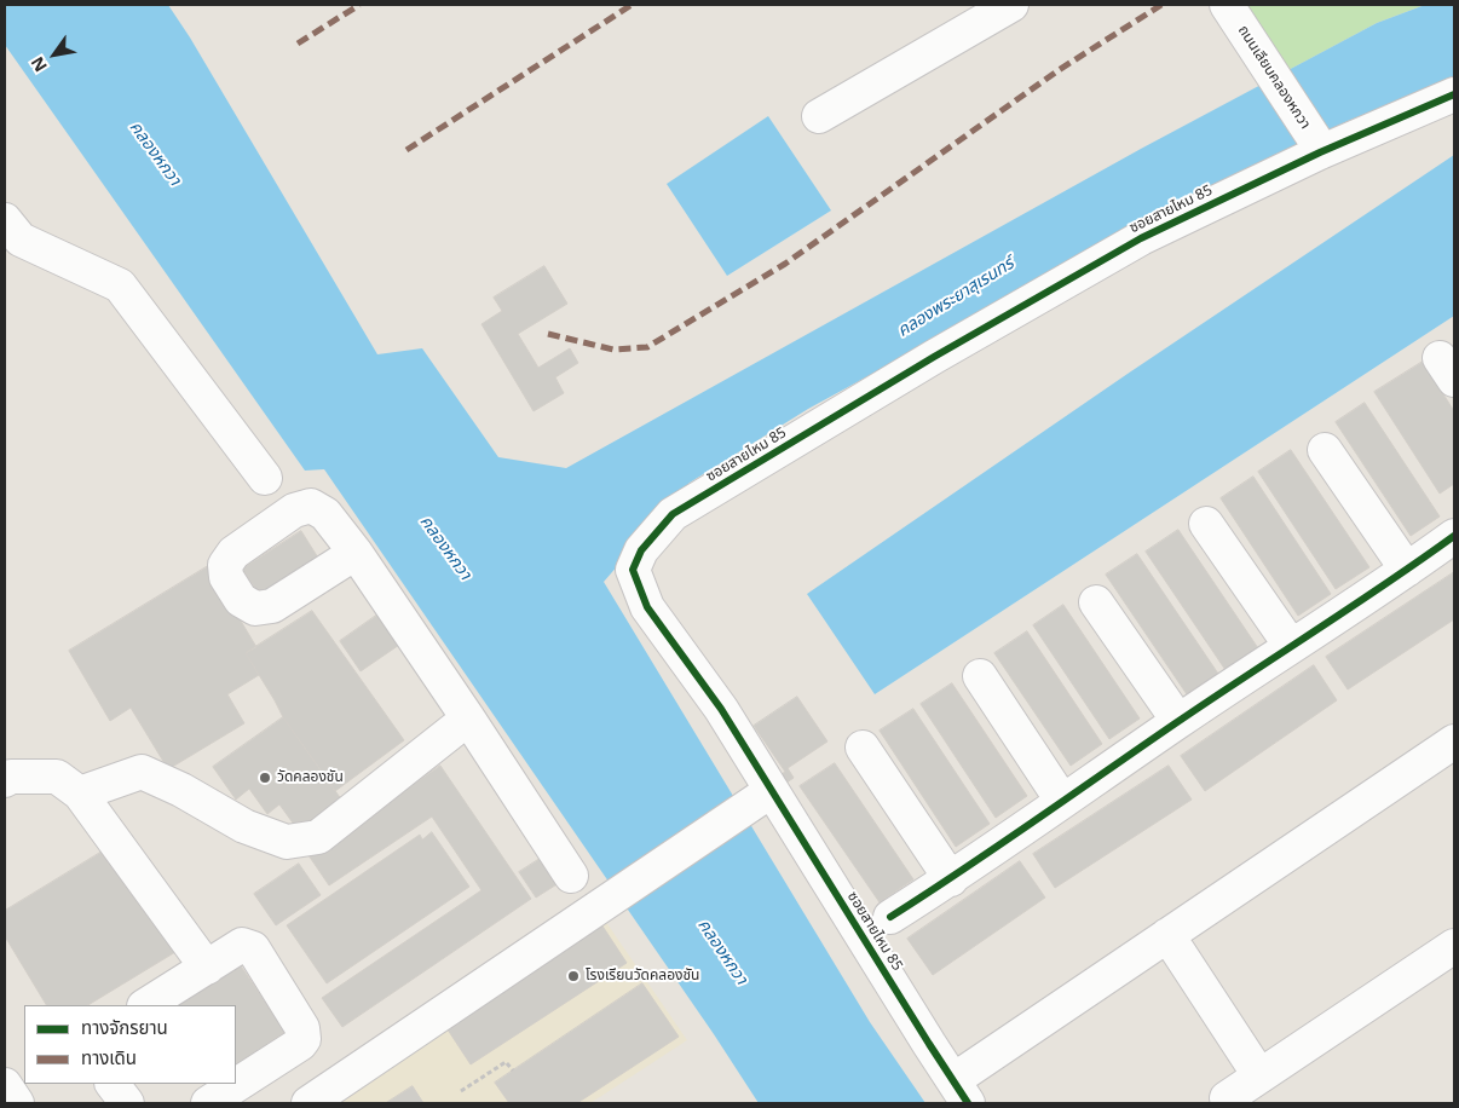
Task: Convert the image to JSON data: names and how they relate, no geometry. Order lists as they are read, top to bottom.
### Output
{
  "streets": {
    "street": ["ถนนเลียบคลองหกวา", "ซอยสายไหม 85"]
  },
  "crossings": [
    ["ถนนเลียบคลองหกวา", "ซอยสายไหม 85"]
  ],
  "water": ["คลองหกวา", "คลองพระยาสุเรนทร์"],
  "places": ["วัดคลองชัน", "โรงเรียนวัดคลองชัน"],
  "legend": ["ทางจักรยาน", "ทางเดิน"],
  "north": "bottom left"
}
